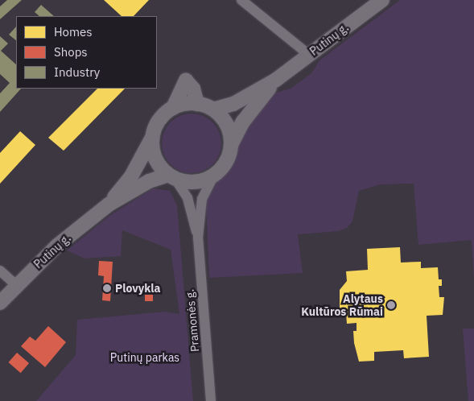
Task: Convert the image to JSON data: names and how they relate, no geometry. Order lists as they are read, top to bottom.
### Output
{
  "streets": {
    "main road": ["Putinų g."],
    "street": ["Pramonės g."]
  },
  "parks": ["Putinų parkas"],
  "places": ["Plovykla", "Alytaus Kultūros Rūmai"],
  "legend": ["Homes", "Shops", "Industry"]
}
